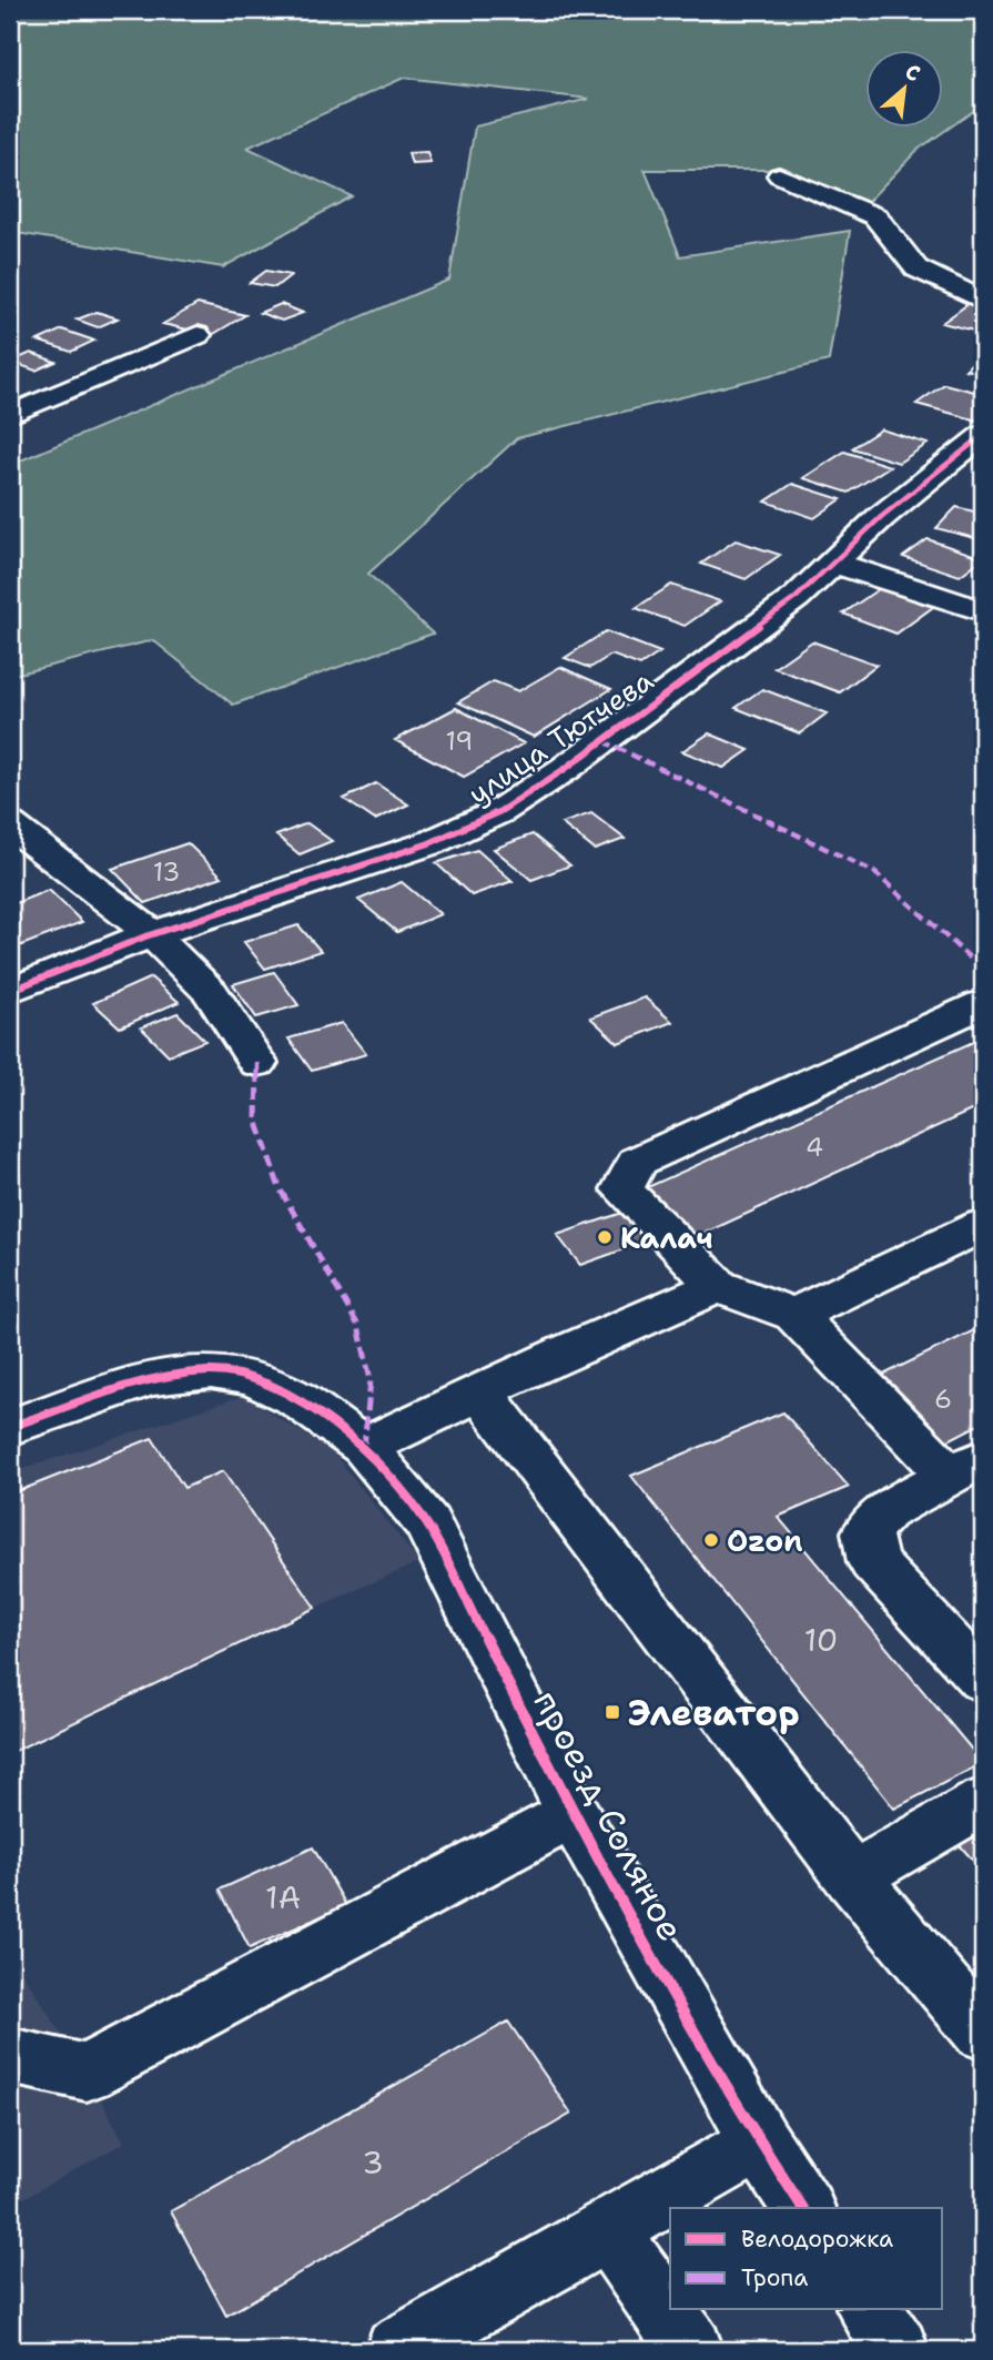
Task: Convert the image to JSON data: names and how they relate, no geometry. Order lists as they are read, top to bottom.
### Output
{
  "streets": {
    "street": ["улица Тютчева", "проезд Соляное"]
  },
  "places": {
    "other": ["Калач", "Ozon"],
    "transit": ["Элеватор"]
  },
  "house_numbers": [
    "19",
    "13",
    "4",
    "6",
    "10",
    "1А",
    "3"
  ],
  "legend": ["Велодорожка", "Тропа"],
  "north": "top right"
}
